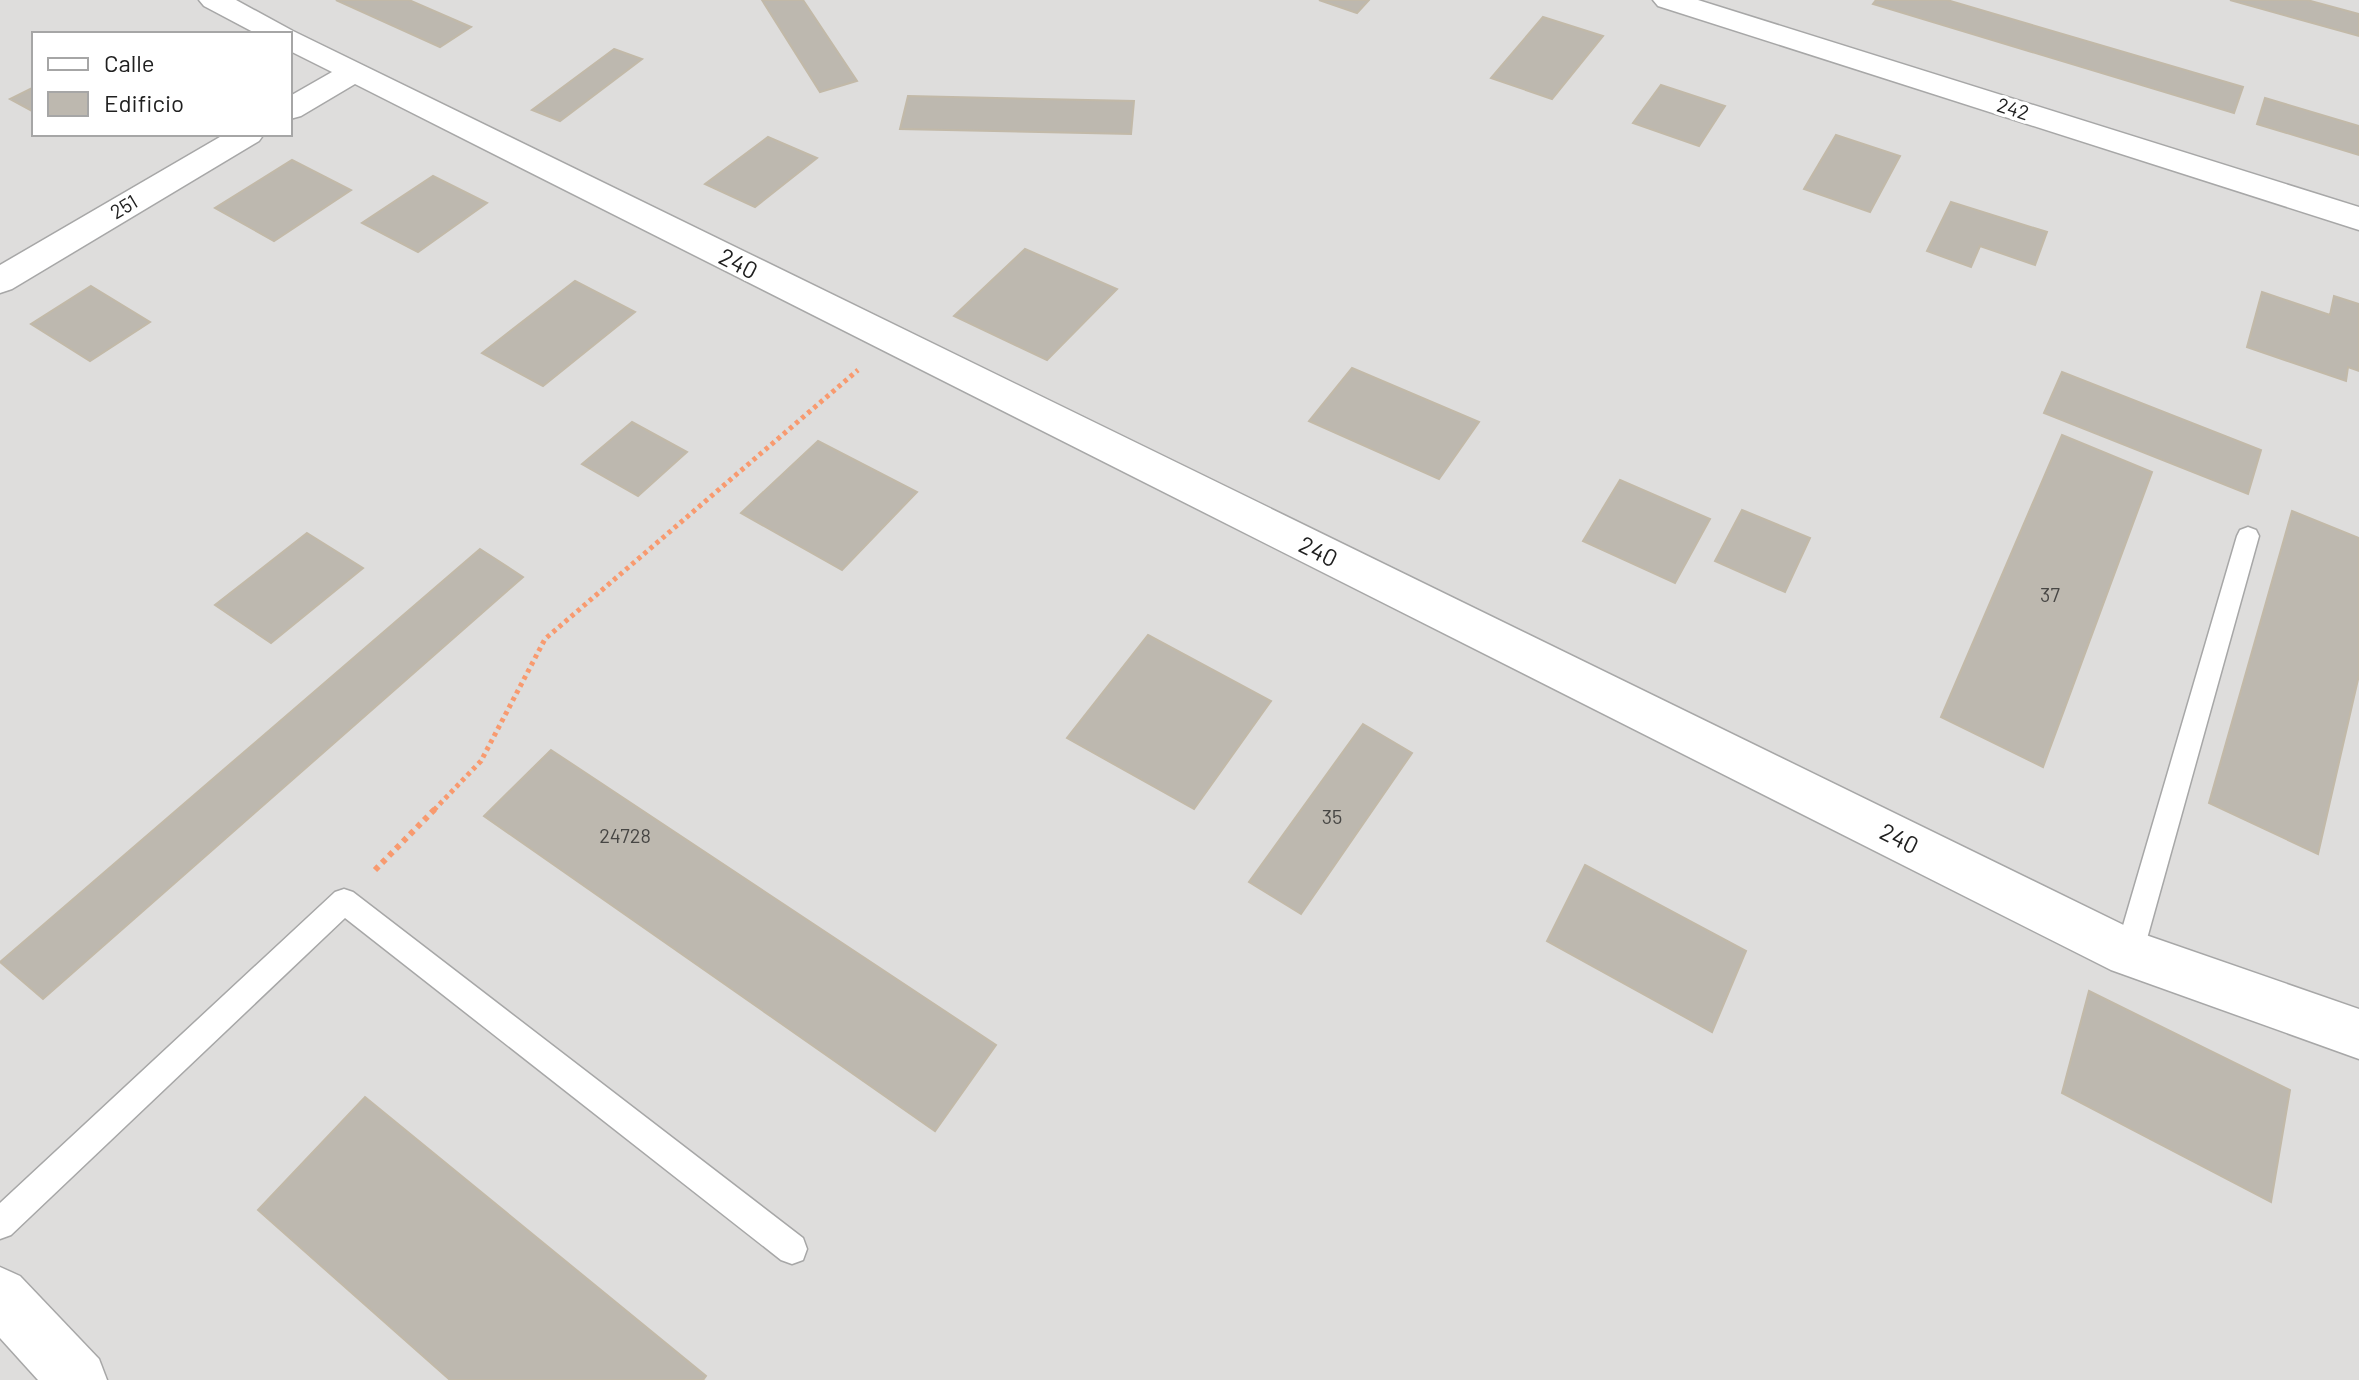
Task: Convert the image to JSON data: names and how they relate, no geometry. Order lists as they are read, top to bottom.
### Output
{
  "streets": {
    "street": ["242", "251", "240"]
  },
  "house_numbers": ["37", "35", "24728"],
  "legend": ["Calle", "Edificio"]
}
